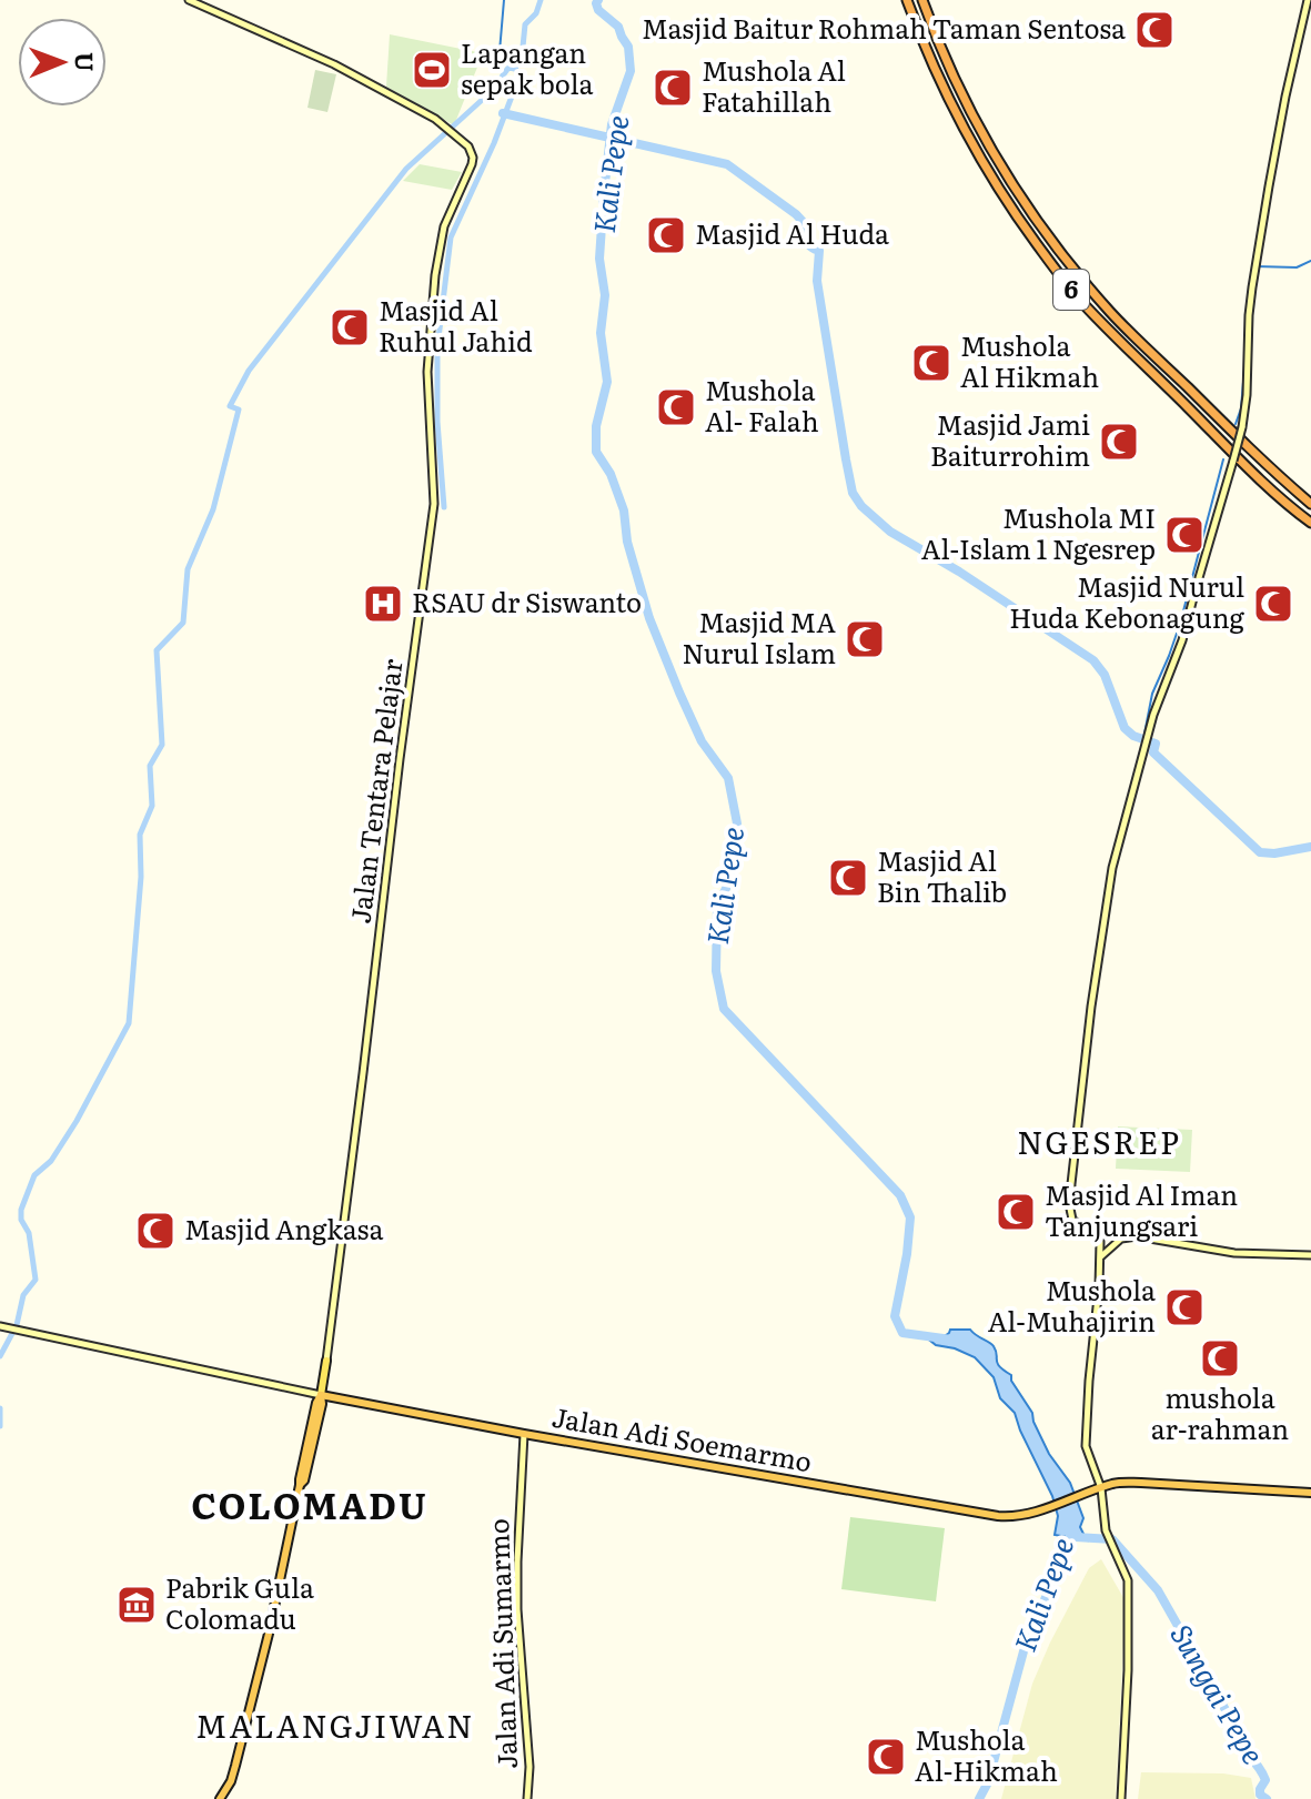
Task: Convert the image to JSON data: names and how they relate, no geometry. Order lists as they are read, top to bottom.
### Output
{
  "streets": {
    "highway": ["6", "Jalan Adi Soemarmo"],
    "main road": ["Jalan Tentara Pelajar", "Jalan Adi Sumarmo"]
  },
  "crossings": [
    ["Jalan Adi Soemarmo", "Jalan Adi Sumarmo"]
  ],
  "districts": ["NGESREP", "COLOMADU", "MALANGJIWAN"],
  "water": ["Kali Pepe", "Sungai Pepe"],
  "places": {
    "mosque": [
      "Masjid Baitur Rohmah Taman Sentosa",
      "Mushola Al Fatahillah",
      "Masjid Al Huda",
      "Masjid Al Ruhul Jahid",
      "Mushola Al Hikmah",
      "Mushola Al- Falah",
      "Masjid Jami Baiturrohim",
      "Mushola MI Al-Islam 1 Ngesrep",
      "Masjid Nurul Huda Kebonagung",
      "Masjid MA Nurul Islam",
      "Masjid Al Bin Thalib",
      "Masjid Al Iman Tanjungsari",
      "Masjid Angkasa",
      "Mushola Al-Muhajirin",
      "mushola ar-rahman",
      "Mushola Al-Hikmah"
    ],
    "sports": ["Lapangan sepak bola"],
    "hospital": ["RSAU dr Siswanto"],
    "museum": ["Pabrik Gula Colomadu"]
  },
  "north": "right"
}
